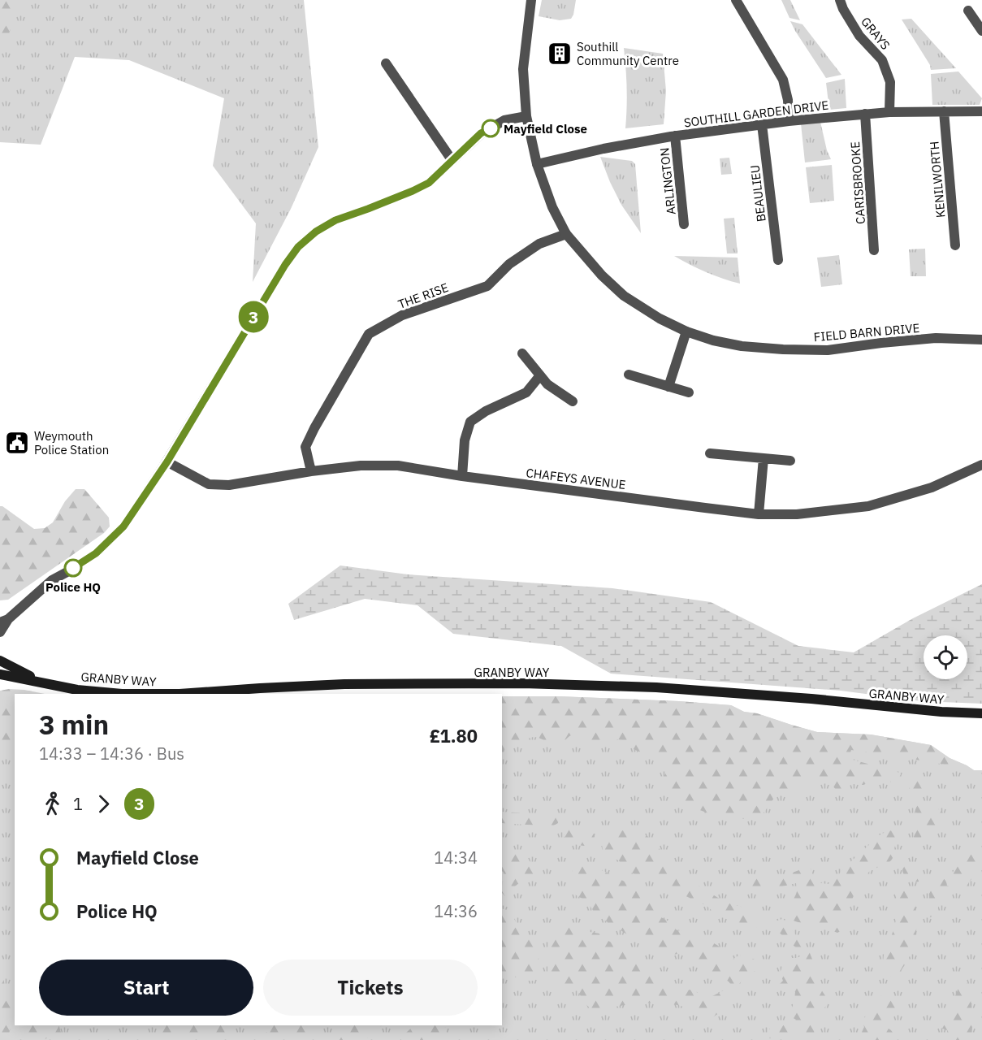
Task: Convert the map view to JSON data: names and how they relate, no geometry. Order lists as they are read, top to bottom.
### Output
{
  "streets": {
    "main road": ["GRANBY WAY"],
    "street": [
      "GRAYS",
      "SOUTHILL GARDEN DRIVE",
      "KENILWORTH",
      "ARLINGTON",
      "CARISBROOKE",
      "BEAULIEU",
      "THE RISE",
      "FIELD BARN DRIVE",
      "CHAFEYS AVENUE"
    ]
  },
  "crossings": [
    ["GRAYS", "SOUTHILL GARDEN DRIVE"],
    ["SOUTHILL GARDEN DRIVE", "KENILWORTH"],
    ["SOUTHILL GARDEN DRIVE", "ARLINGTON"],
    ["SOUTHILL GARDEN DRIVE", "CARISBROOKE"],
    ["SOUTHILL GARDEN DRIVE", "BEAULIEU"],
    ["SOUTHILL GARDEN DRIVE", "FIELD BARN DRIVE"],
    ["THE RISE", "FIELD BARN DRIVE"],
    ["THE RISE", "CHAFEYS AVENUE"]
  ],
  "places": {
    "building": ["Southill Community Centre"],
    "other": ["Mayfield Close", "Police HQ"],
    "public building": ["Weymouth Police Station"]
  },
  "lines": ["bus line 3"],
  "page": {
    "on_map": "3",
    "heading": ["3 min", "14:33 – 14:36 · Bus", "£1.80"],
    "legs": ["1", "3"],
    "list": [
      {
        "name": "Mayfield Close",
        "value": "14:34"
      },
      {
        "name": "Police HQ",
        "value": "14:36"
      }
    ],
    "buttons": ["Start", "Tickets"]
  }
}
